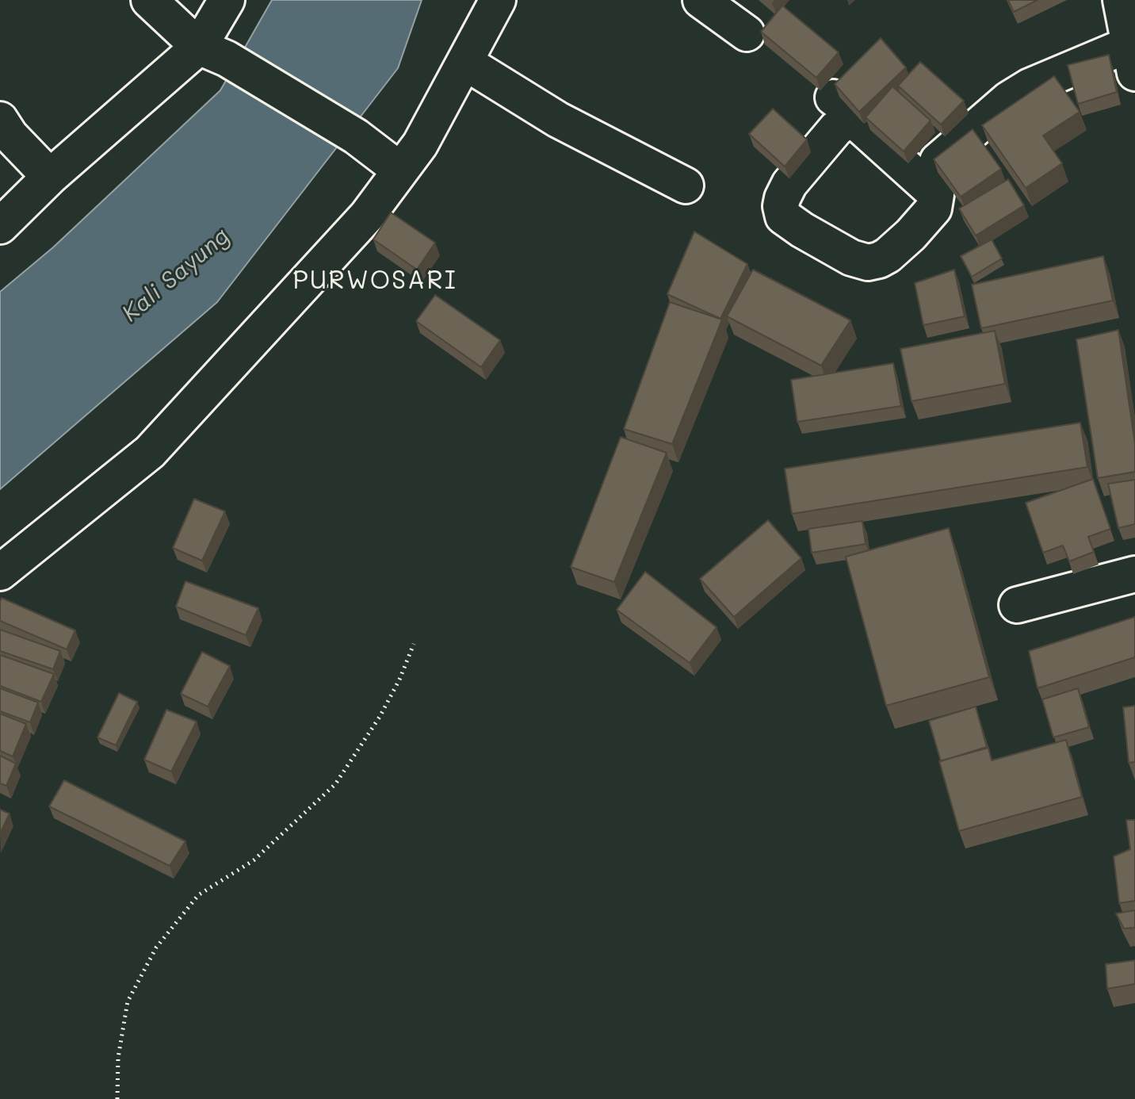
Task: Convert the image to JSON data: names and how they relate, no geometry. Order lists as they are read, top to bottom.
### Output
{
  "districts": ["PURWOSARI"],
  "water": ["Kali Sayung"]
}
